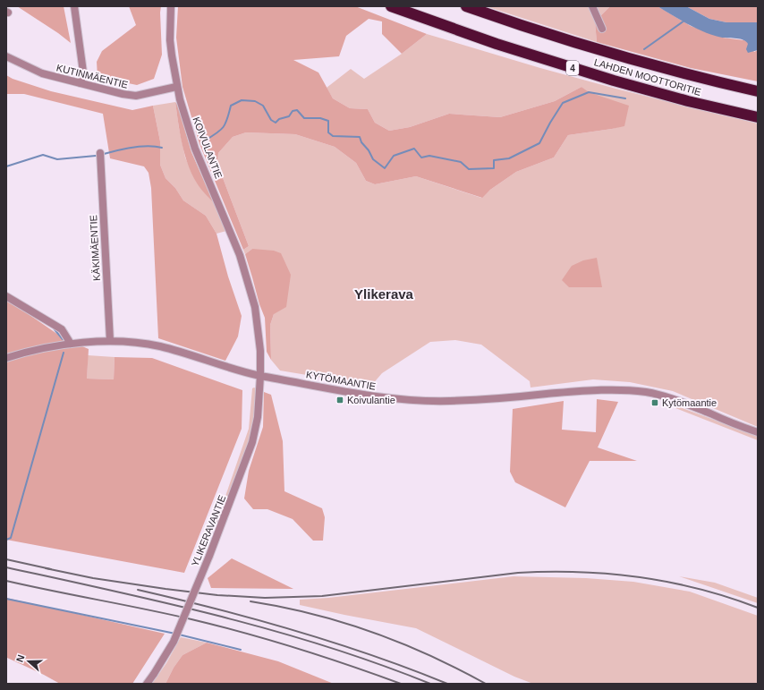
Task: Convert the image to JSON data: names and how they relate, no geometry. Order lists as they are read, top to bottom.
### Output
{
  "streets": {
    "highway": ["4", "LAHDEN MOOTTORITIE"],
    "street": [
      "KUTINMÄENTIE",
      "KOIVULANTIE",
      "KÄKIMÄENTIE",
      "KYTÖMAANTIE",
      "YLIKERAVANTIE"
    ]
  },
  "crossings": [
    ["KUTINMÄENTIE", "KOIVULANTIE"],
    ["KOIVULANTIE", "KYTÖMAANTIE"],
    ["KOIVULANTIE", "YLIKERAVANTIE"],
    ["KÄKIMÄENTIE", "KYTÖMAANTIE"],
    ["KYTÖMAANTIE", "YLIKERAVANTIE"]
  ],
  "districts": ["Ylikerava"],
  "places": {
    "transit": ["Koivulantie", "Kytömaantie"]
  },
  "north": "left"
}
